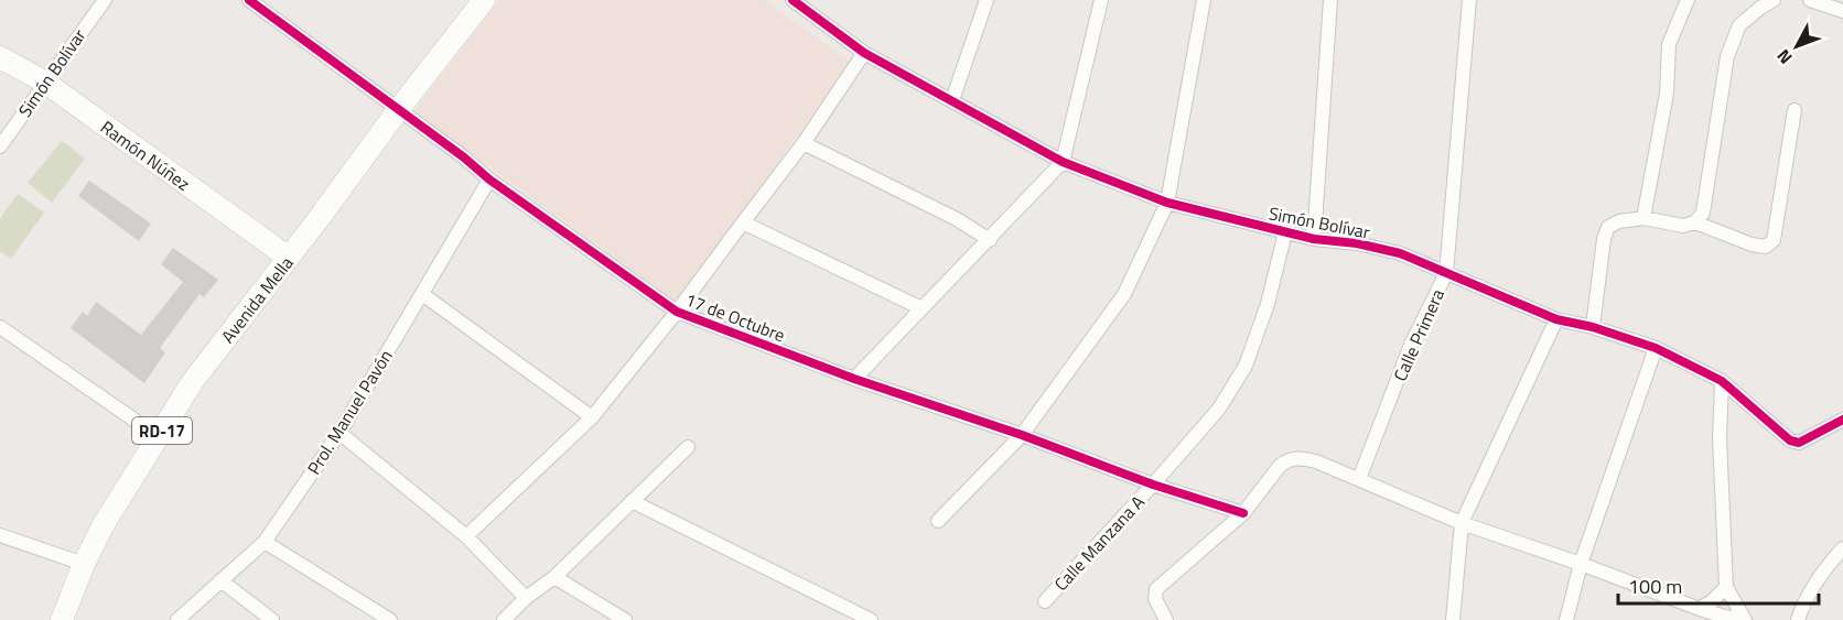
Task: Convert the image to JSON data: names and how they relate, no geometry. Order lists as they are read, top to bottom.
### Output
{
  "streets": {
    "main road": ["Ramón Núñez", "Avenida Mella", "RD-17"],
    "street": [
      "Simón Bolívar",
      "17 de Octubre",
      "Calle Primera",
      "Prol. Manuel Pavón",
      "Calle Manzana A"
    ]
  },
  "crossings": [
    ["Simón Bolívar", "Ramón Núñez"],
    ["Simón Bolívar", "Calle Primera"],
    ["Simón Bolívar", "Calle Manzana A"],
    ["Ramón Núñez", "Avenida Mella"],
    ["Avenida Mella", "17 de Octubre"],
    ["17 de Octubre", "Prol. Manuel Pavón"],
    ["17 de Octubre", "Calle Manzana A"]
  ],
  "scale_bar": "100 m",
  "north": "bottom left"
}
